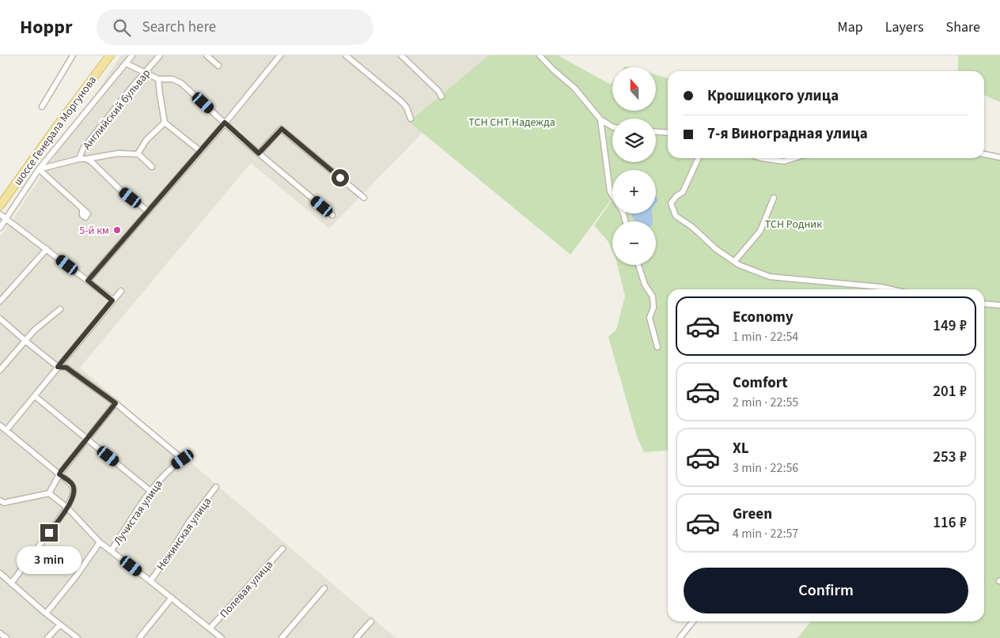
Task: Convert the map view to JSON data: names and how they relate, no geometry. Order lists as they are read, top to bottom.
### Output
{
  "streets": {
    "main road": ["шоссе Генерала Моргунова"],
    "street": [
      "Английский бульвар",
      "Лучистая улица",
      "Нежинская улица",
      "Полевая улица"
    ]
  },
  "parks": ["ТСН СНТ Надежда", "ТСН Родник"],
  "places": ["5-й км"],
  "north": "top",
  "page": {
    "header": "Hoppr",
    "search": "Search here",
    "nav": ["Map", "Layers", "Share"],
    "map_buttons": ["+", "−"],
    "banner": ["Крошицкого улица", "7-я Виноградная улица"],
    "list": [
      {
        "name": "Economy",
        "note": "1 min · 22:54",
        "value": "149 ₽"
      },
      {
        "name": "Comfort",
        "note": "2 min · 22:55",
        "value": "201 ₽"
      },
      {
        "name": "XL",
        "note": "3 min · 22:56",
        "value": "253 ₽"
      },
      {
        "name": "Green",
        "note": "4 min · 22:57",
        "value": "116 ₽"
      }
    ],
    "bubble": "3 min",
    "buttons": "Confirm"
  }
}
